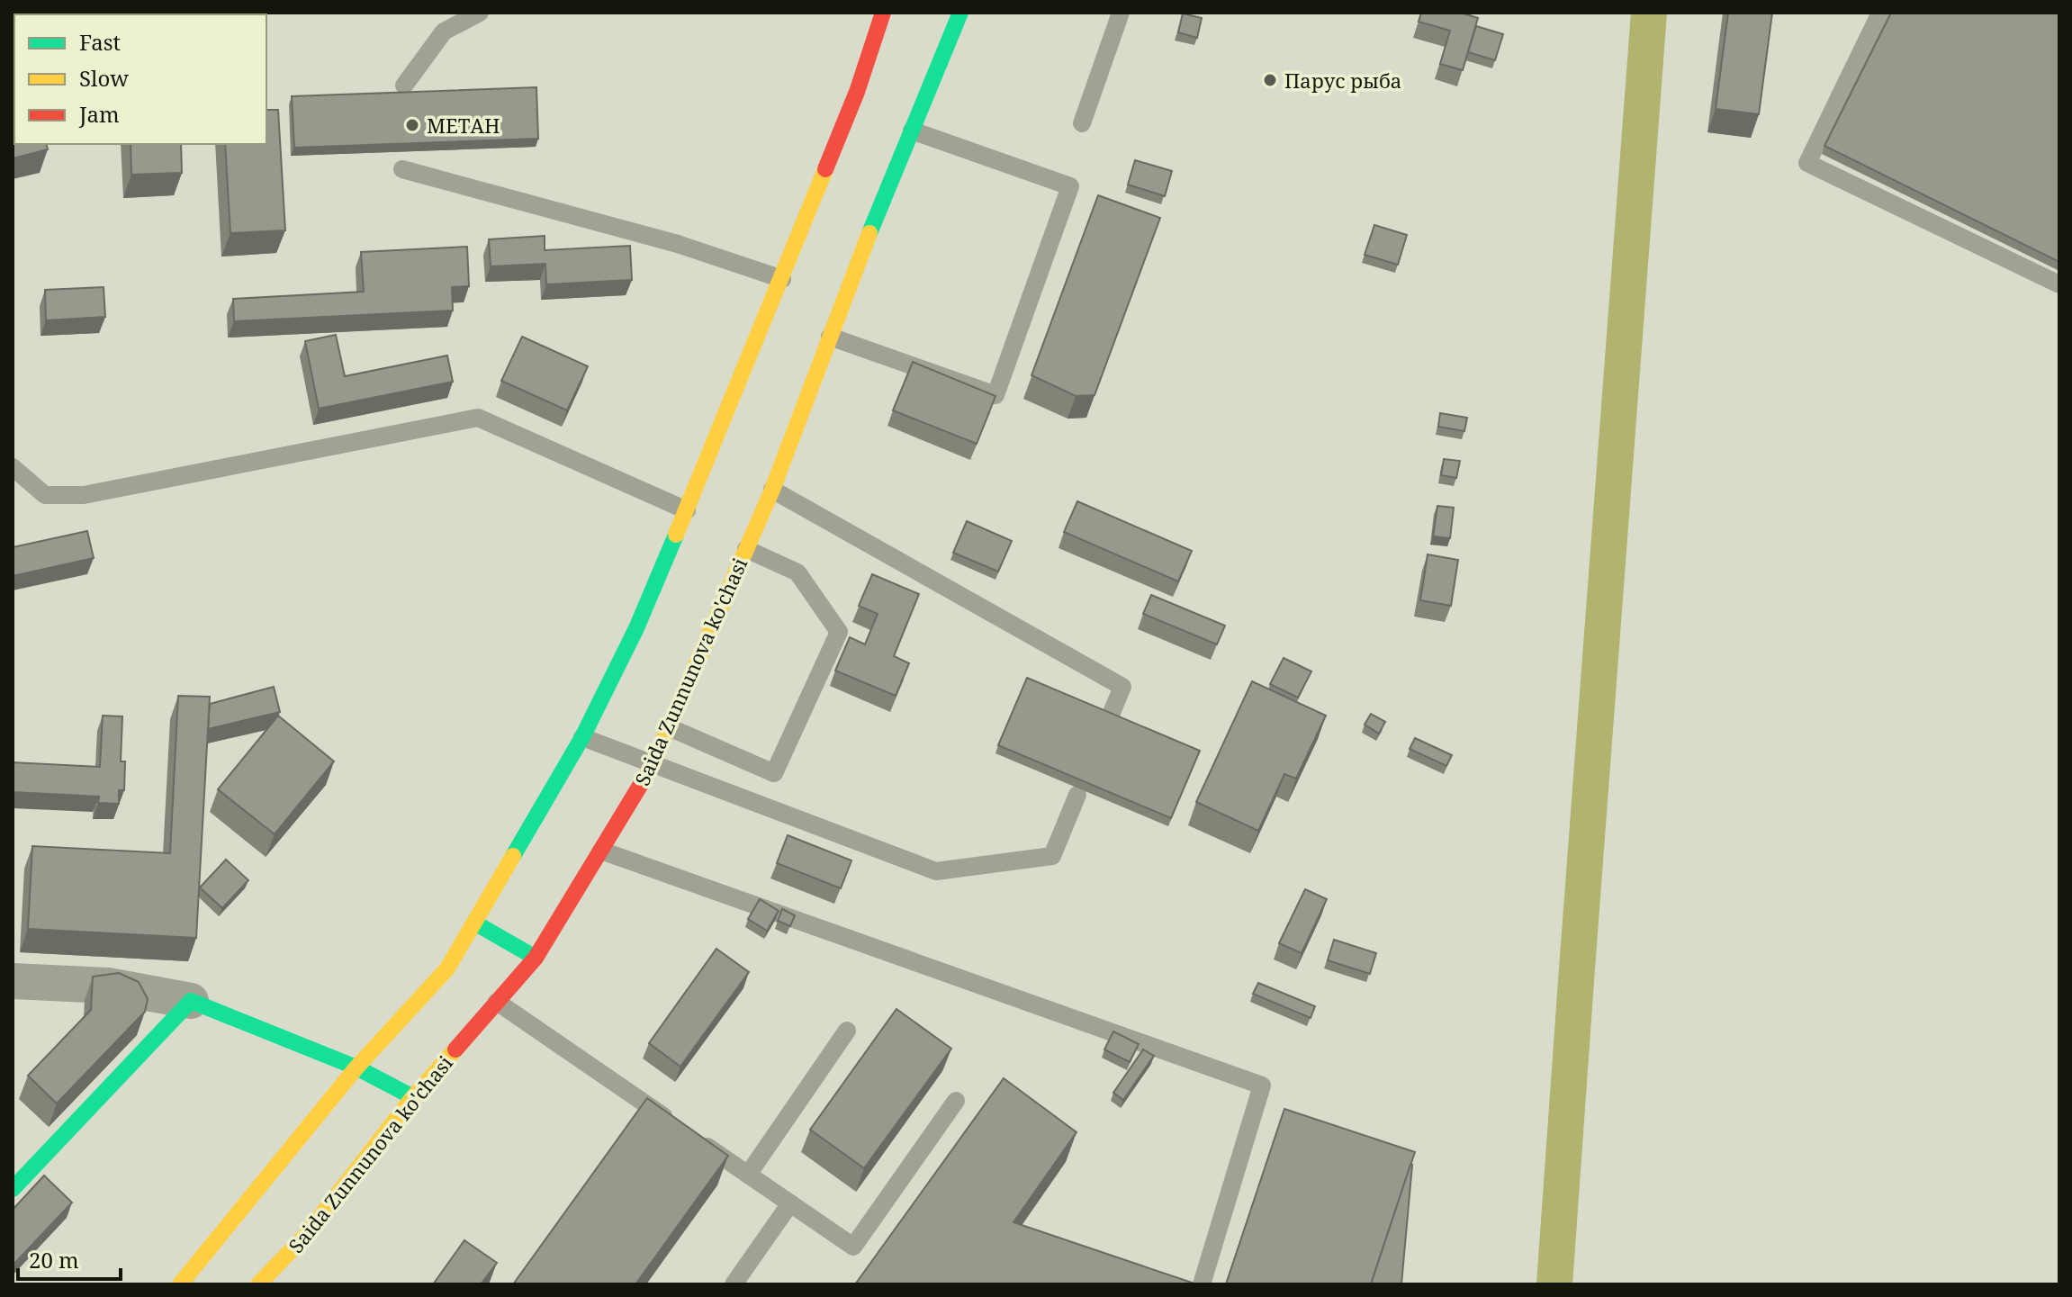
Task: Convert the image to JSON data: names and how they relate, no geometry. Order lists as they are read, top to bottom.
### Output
{
  "streets": {
    "main road": ["Saida Zunnunova ko'chasi"]
  },
  "places": ["Парус рыба", "МЕТАН"],
  "legend": ["Fast", "Slow", "Jam"],
  "scale_bar": "20 m"
}
